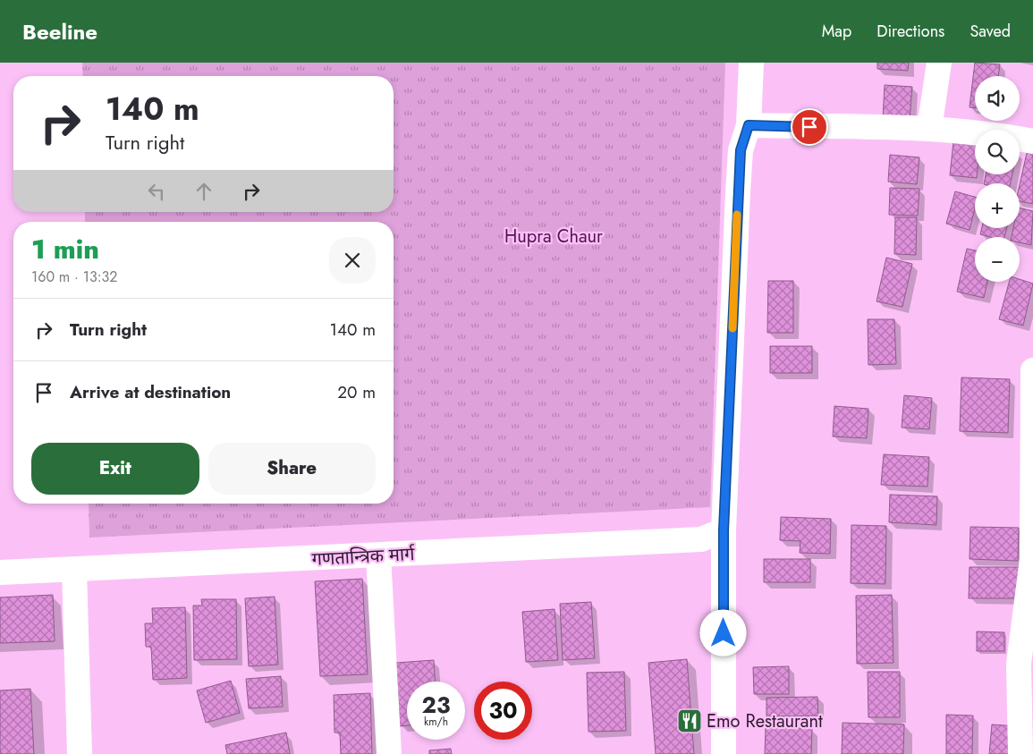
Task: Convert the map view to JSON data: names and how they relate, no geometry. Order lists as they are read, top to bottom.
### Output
{
  "streets": {
    "street": ["गणतान्त्रिक मार्ग"]
  },
  "parks": ["Hupra Chaur"],
  "places": {
    "restaurant": ["Emo Restaurant"]
  },
  "page": {
    "header": "Beeline",
    "nav": ["Map", "Directions", "Saved"],
    "map_buttons": ["+", "−"],
    "turn": ["140 m", "Turn right"],
    "heading": ["1 min", "160 m · 13:32"],
    "list": [
      {
        "name": "Turn right",
        "value": "140 m"
      },
      {
        "name": "Arrive at destination",
        "value": "20 m"
      }
    ],
    "buttons": ["Exit", "Share"],
    "speed": "23 km/h",
    "limit": "30"
  }
}
